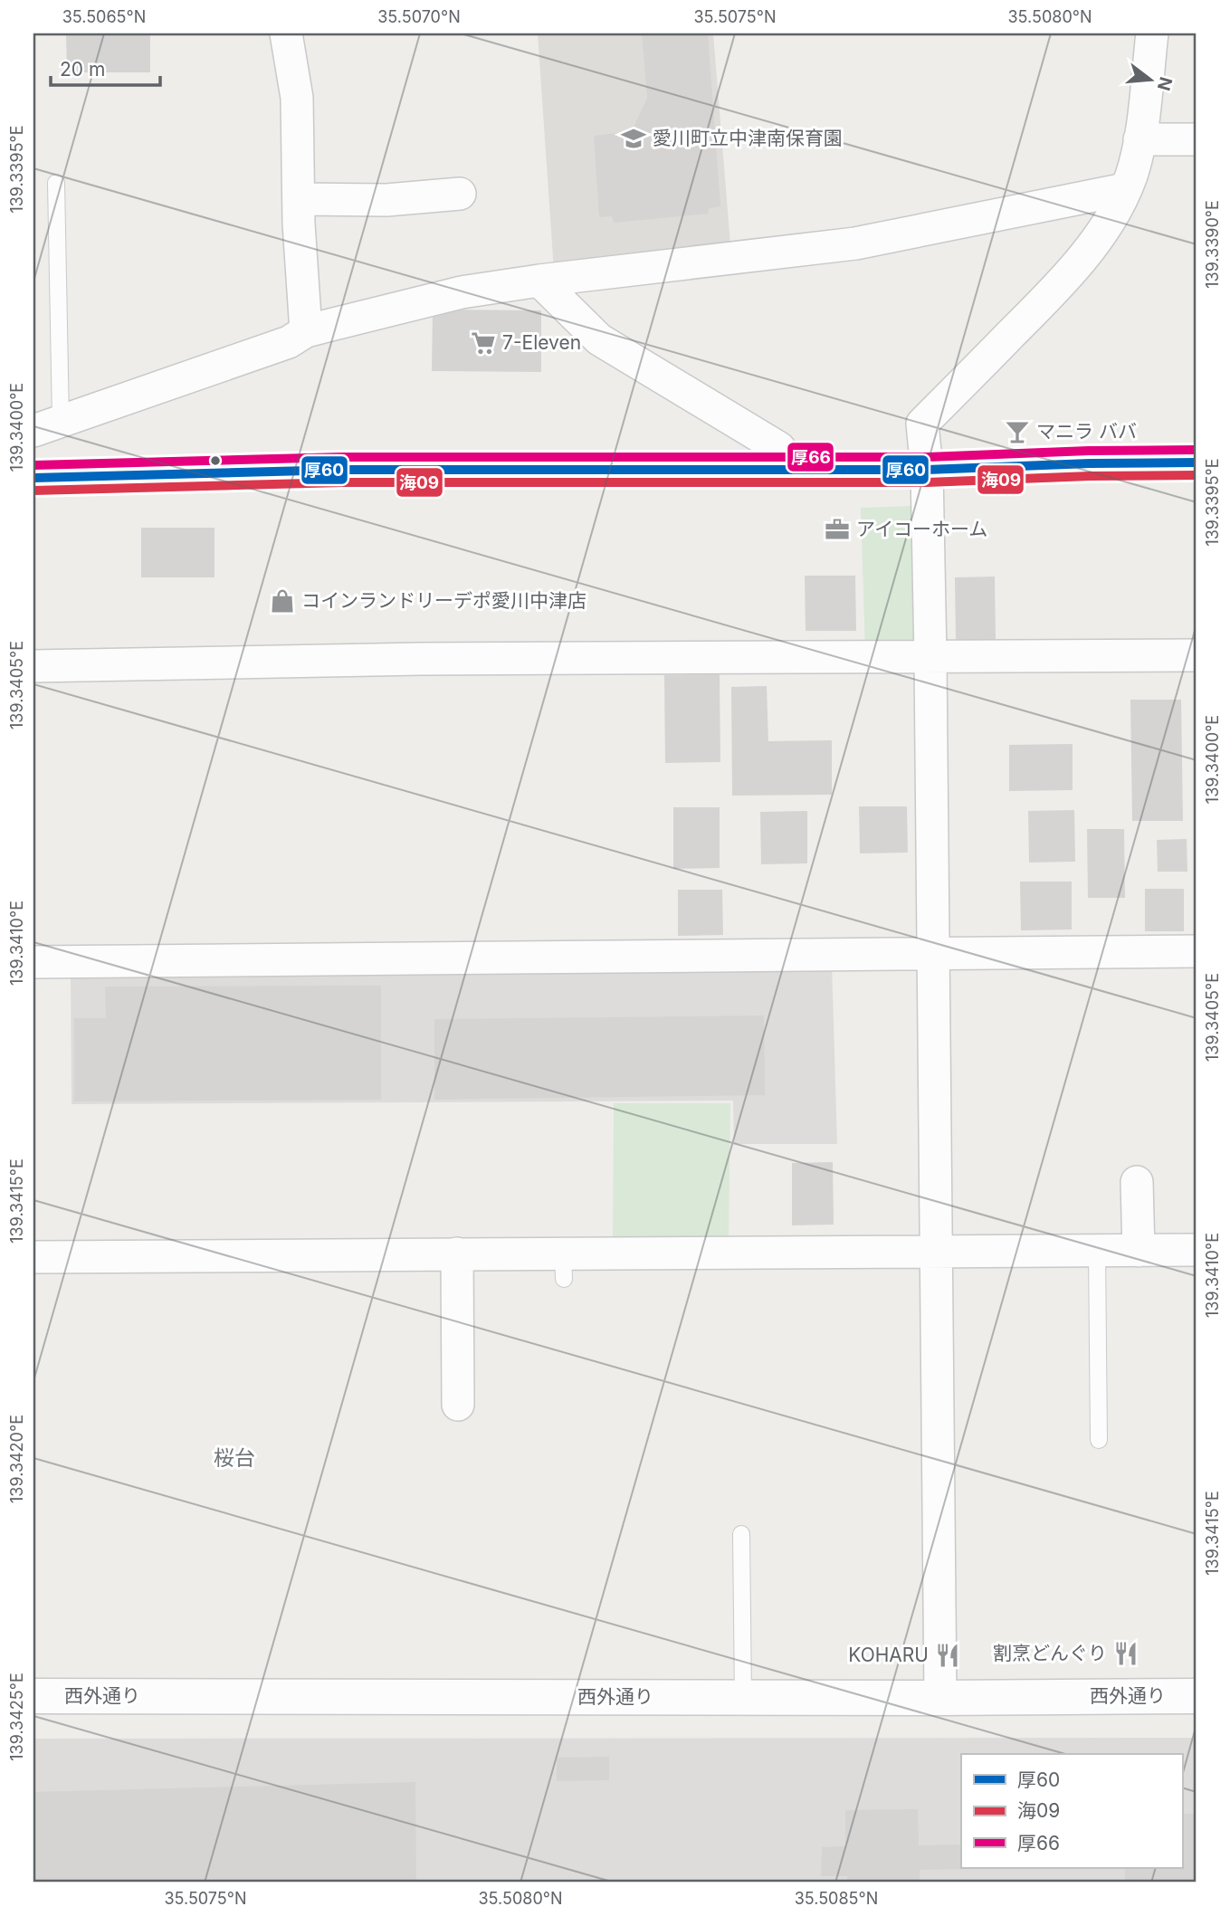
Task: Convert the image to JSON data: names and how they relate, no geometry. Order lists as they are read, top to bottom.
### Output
{
  "streets": {
    "street": ["西外通り"]
  },
  "districts": ["桜台"],
  "places": {
    "school or university": ["愛川町立中津南保育園"],
    "supermarket": ["7-Eleven"],
    "bar": ["マニラ ババ"],
    "office": ["アイコーホーム"],
    "shop": ["コインランドリーデポ愛川中津店"],
    "restaurant": ["割烹どんぐり", "KOHARU"]
  },
  "lines": ["transit line 厚66", "transit line 厚60", "transit line 海09"],
  "legend": ["厚60", "海09", "厚66"],
  "scale_bar": "20 m",
  "north": "right",
  "coordinates": [
    "35.5065°N",
    "35.5070°N",
    "35.5075°N",
    "35.5080°N",
    "139.3395°E",
    "139.3390°E",
    "139.3400°E",
    "139.3405°E",
    "139.3410°E",
    "139.3415°E",
    "139.3420°E",
    "139.3425°E",
    "35.5085°N"
  ]
}
